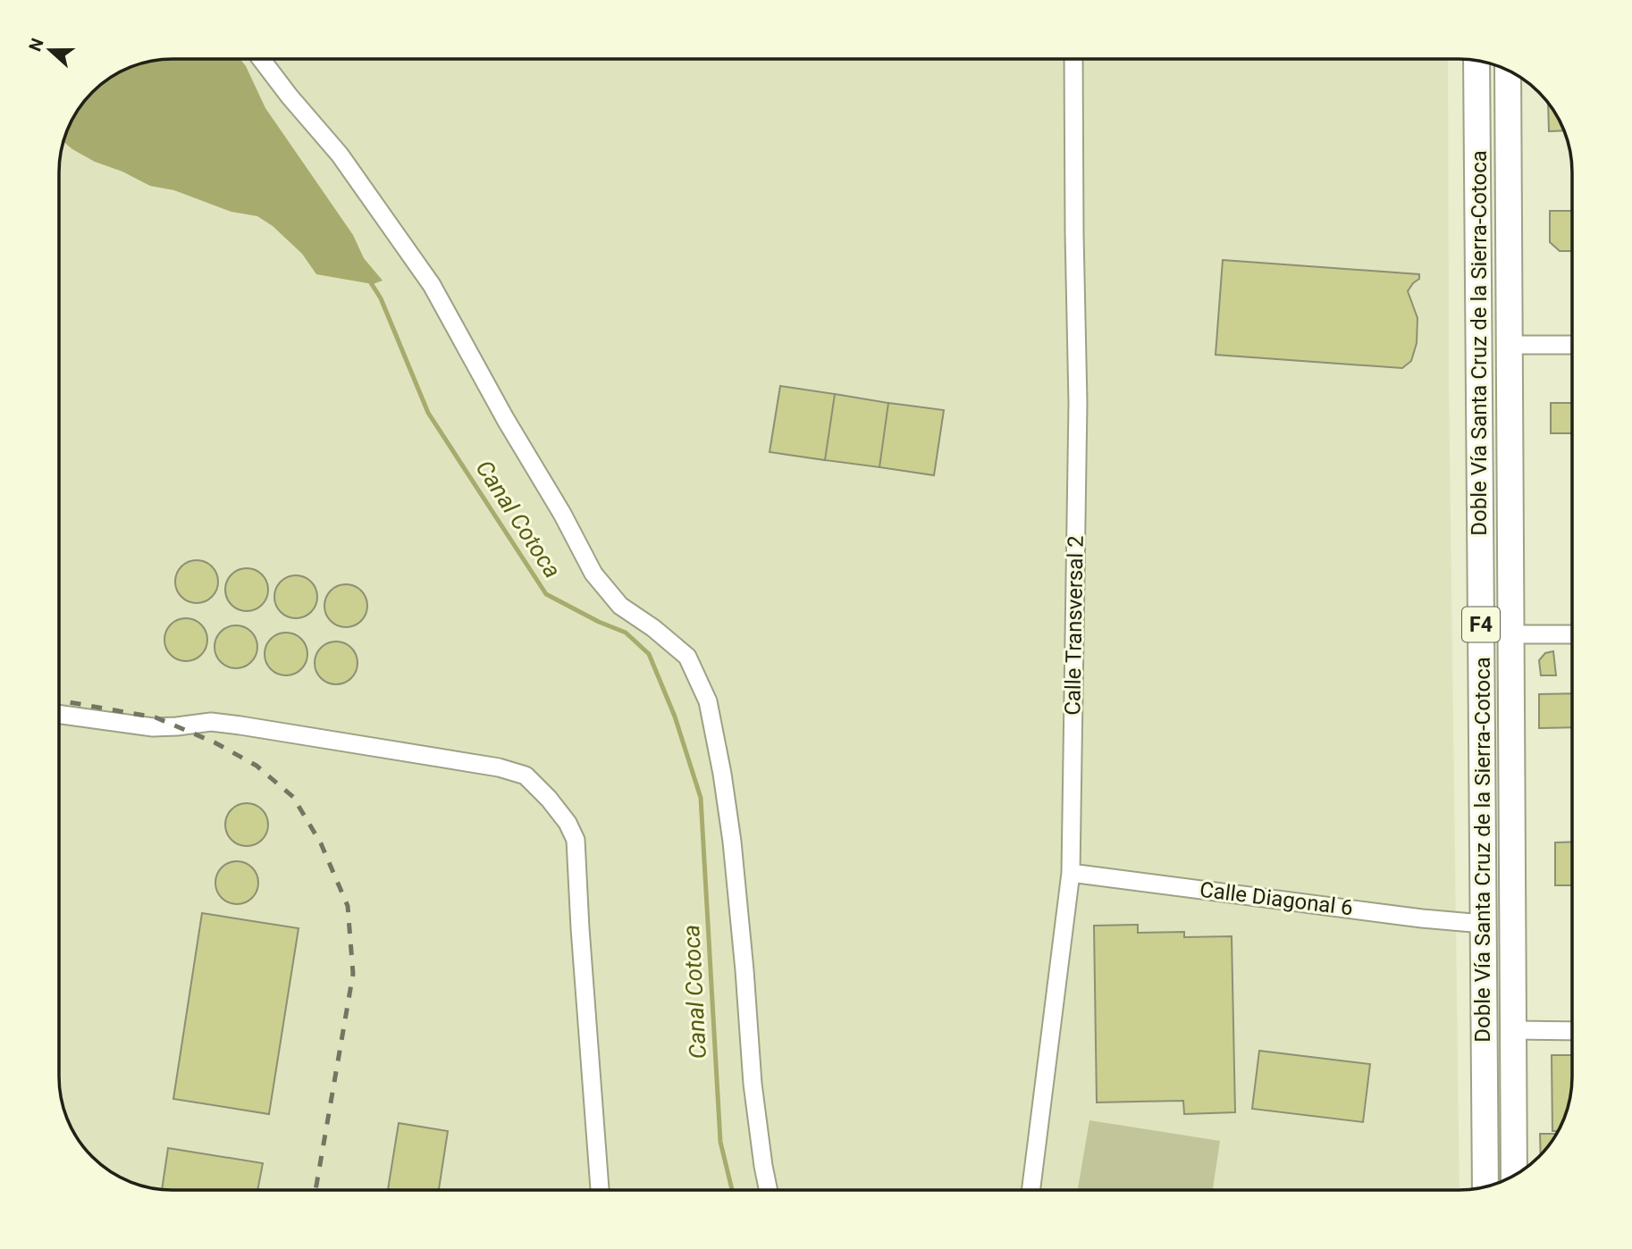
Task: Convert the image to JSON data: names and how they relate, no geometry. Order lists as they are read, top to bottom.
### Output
{
  "streets": {
    "highway": ["Doble Vía Santa Cruz de la Sierra-Cotoca", "F4"],
    "street": ["Calle Transversal 2", "Calle Diagonal 6"]
  },
  "crossings": [
    ["Doble Vía Santa Cruz de la Sierra-Cotoca", "Calle Diagonal 6"],
    ["Calle Transversal 2", "Calle Diagonal 6"]
  ],
  "water": ["Canal Cotoca"],
  "north": "left"
}
